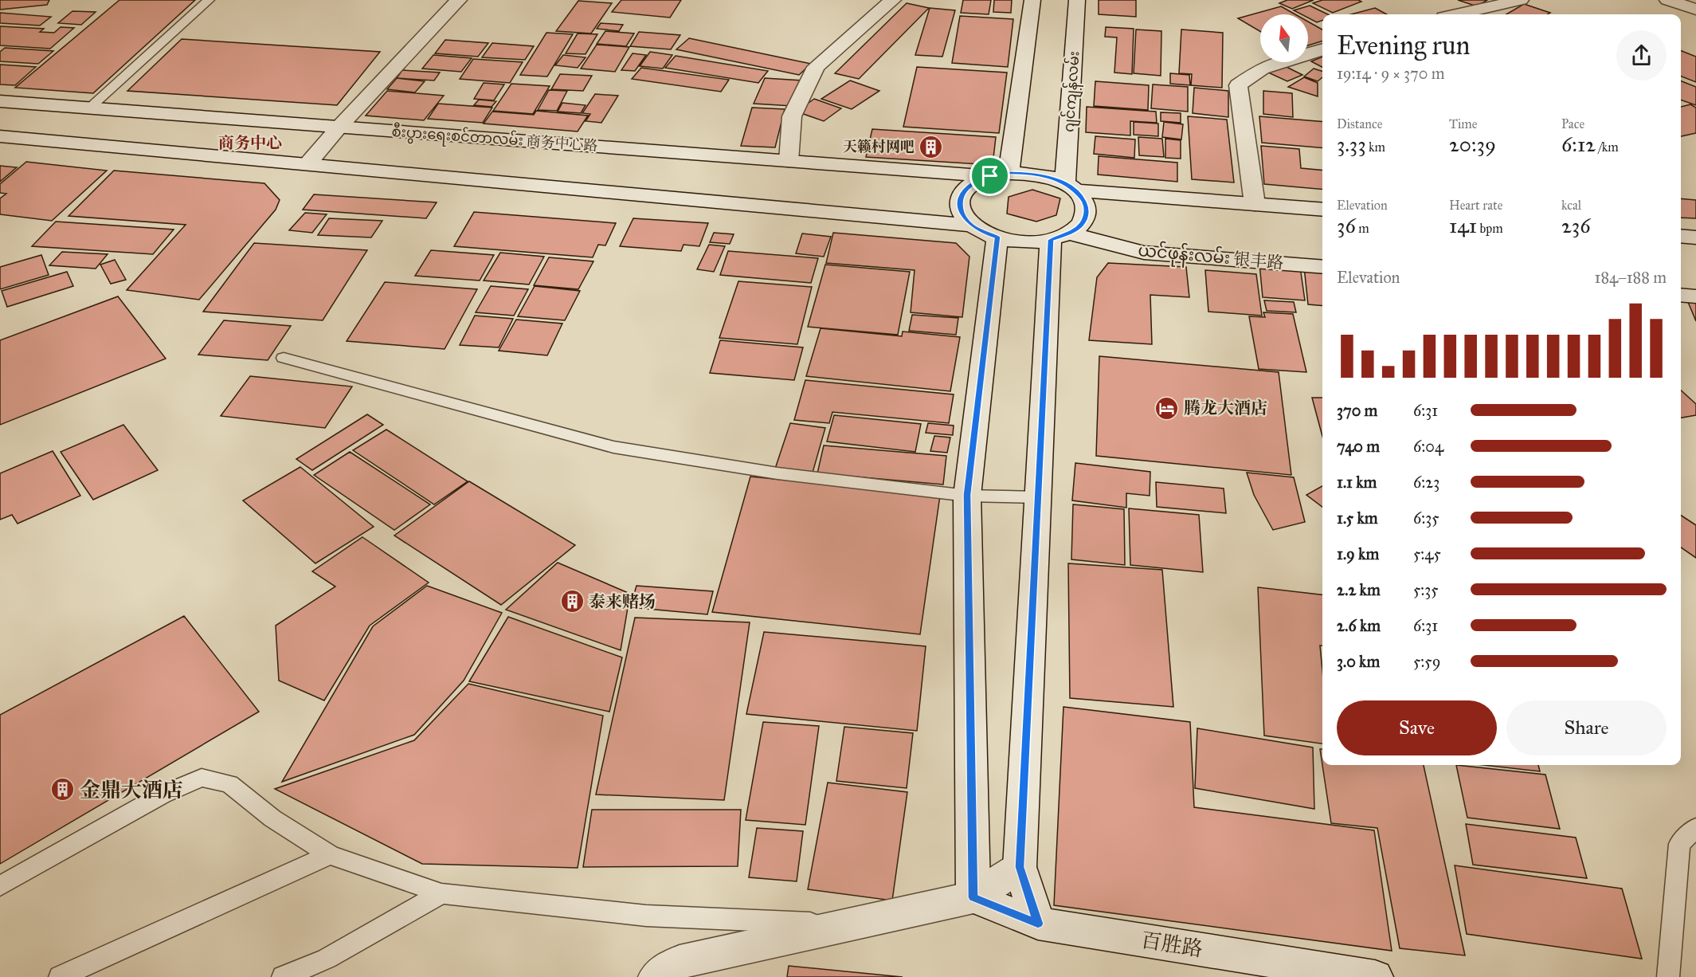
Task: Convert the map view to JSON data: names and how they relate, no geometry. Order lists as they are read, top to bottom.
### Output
{
  "streets": {
    "main road": [
      "ဂျင်ကျန်လမ်း",
      "စီးပွားရေးစင်တာလမ်း 商务中心路",
      "ယင်ဖုန်းလမ်း 银丰路",
      "百胜路"
    ]
  },
  "crossings": [
    ["ဂျင်ကျန်လမ်း", "စီးပွားရေးစင်တာလမ်း 商务中心路"]
  ],
  "districts": ["商务中心"],
  "places": {
    "building": ["天籁村网吧", "泰来赌场", "金鼎大酒店"],
    "hotel": ["腾龙大酒店"]
  },
  "north": "top",
  "page": {
    "heading": ["Evening run", "19:14 · 9 × 370 m"],
    "stats": [
      ["Distance", "3.33 km"],
      ["Time", "20:39"],
      ["Pace", "6:12 /km"],
      ["Elevation", "36 m"],
      ["Heart rate", "141 bpm"],
      ["kcal", "236"]
    ],
    "chart": ["Elevation", "184–188 m"],
    "list": [
      {
        "name": "370 m",
        "note": "6:31"
      },
      {
        "name": "740 m",
        "note": "6:04"
      },
      {
        "name": "1.1 km",
        "note": "6:23"
      },
      {
        "name": "1.5 km",
        "note": "6:35"
      },
      {
        "name": "1.9 km",
        "note": "5:45"
      },
      {
        "name": "2.2 km",
        "note": "5:35"
      },
      {
        "name": "2.6 km",
        "note": "6:31"
      },
      {
        "name": "3.0 km",
        "note": "5:59"
      }
    ],
    "buttons": ["Save", "Share"]
  }
}
